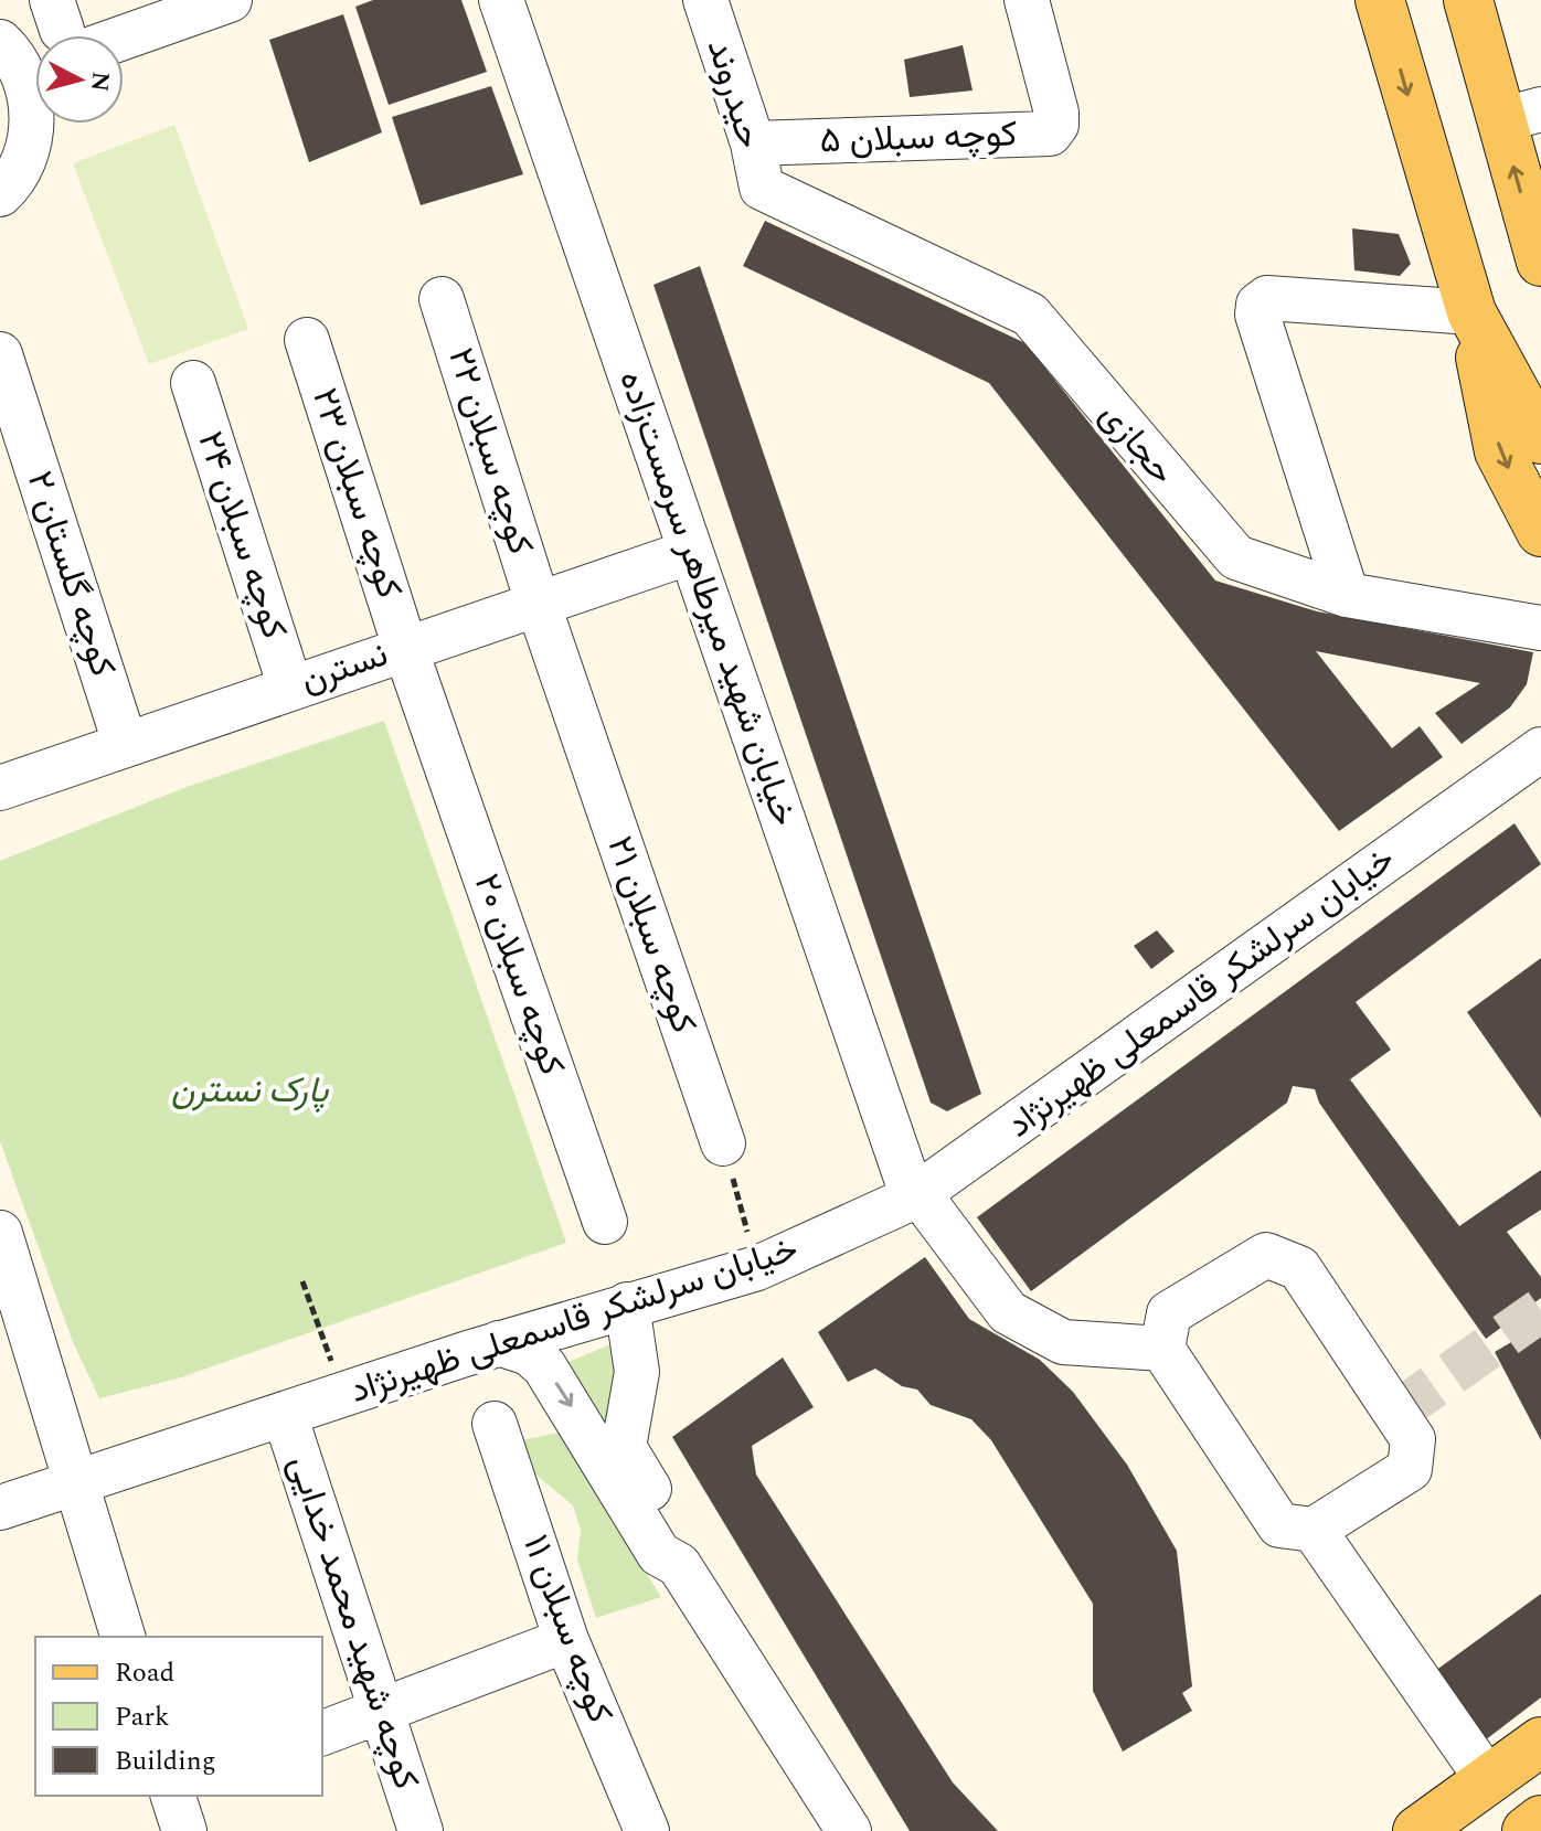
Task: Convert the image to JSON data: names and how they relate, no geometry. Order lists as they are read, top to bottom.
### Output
{
  "streets": {
    "street": [
      "حیدروند",
      "کوچه سبلان ۵",
      "حجازی",
      "کوچه سبلان ۲۲",
      "کوچه سبلان ۲۳",
      "کوچه سبلان ۲۴",
      "کوچه گلستان ۲",
      "خیابان شهید میرطاهر سرمست‌زاده",
      "نسترن",
      "کوچه سبلان ۲۱",
      "کوچه سبلان ۲۰",
      "خیابان سرلشکر قاسمعلی ظهیرنژاد",
      "کوچه شهید محمد خدایی",
      "کوچه سبلان ۱۱"
    ]
  },
  "crossings": [
    ["حیدروند", "کوچه سبلان ۵"],
    ["حیدروند", "حجازی"],
    ["کوچه سبلان ۲۲", "نسترن"],
    ["کوچه سبلان ۲۲", "کوچه سبلان ۲۱"],
    ["کوچه سبلان ۲۳", "نسترن"],
    ["کوچه سبلان ۲۳", "کوچه سبلان ۲۰"],
    ["کوچه سبلان ۲۴", "نسترن"],
    ["کوچه گلستان ۲", "نسترن"],
    ["خیابان شهید میرطاهر سرمست‌زاده", "نسترن"],
    ["خیابان شهید میرطاهر سرمست‌زاده", "خیابان سرلشکر قاسمعلی ظهیرنژاد"],
    ["نسترن", "کوچه سبلان ۲۱"],
    ["نسترن", "کوچه سبلان ۲۰"],
    ["خیابان سرلشکر قاسمعلی ظهیرنژاد", "کوچه شهید محمد خدایی"]
  ],
  "parks": ["پارک نسترن"],
  "legend": ["Road", "Park", "Building"],
  "north": "right"
}
